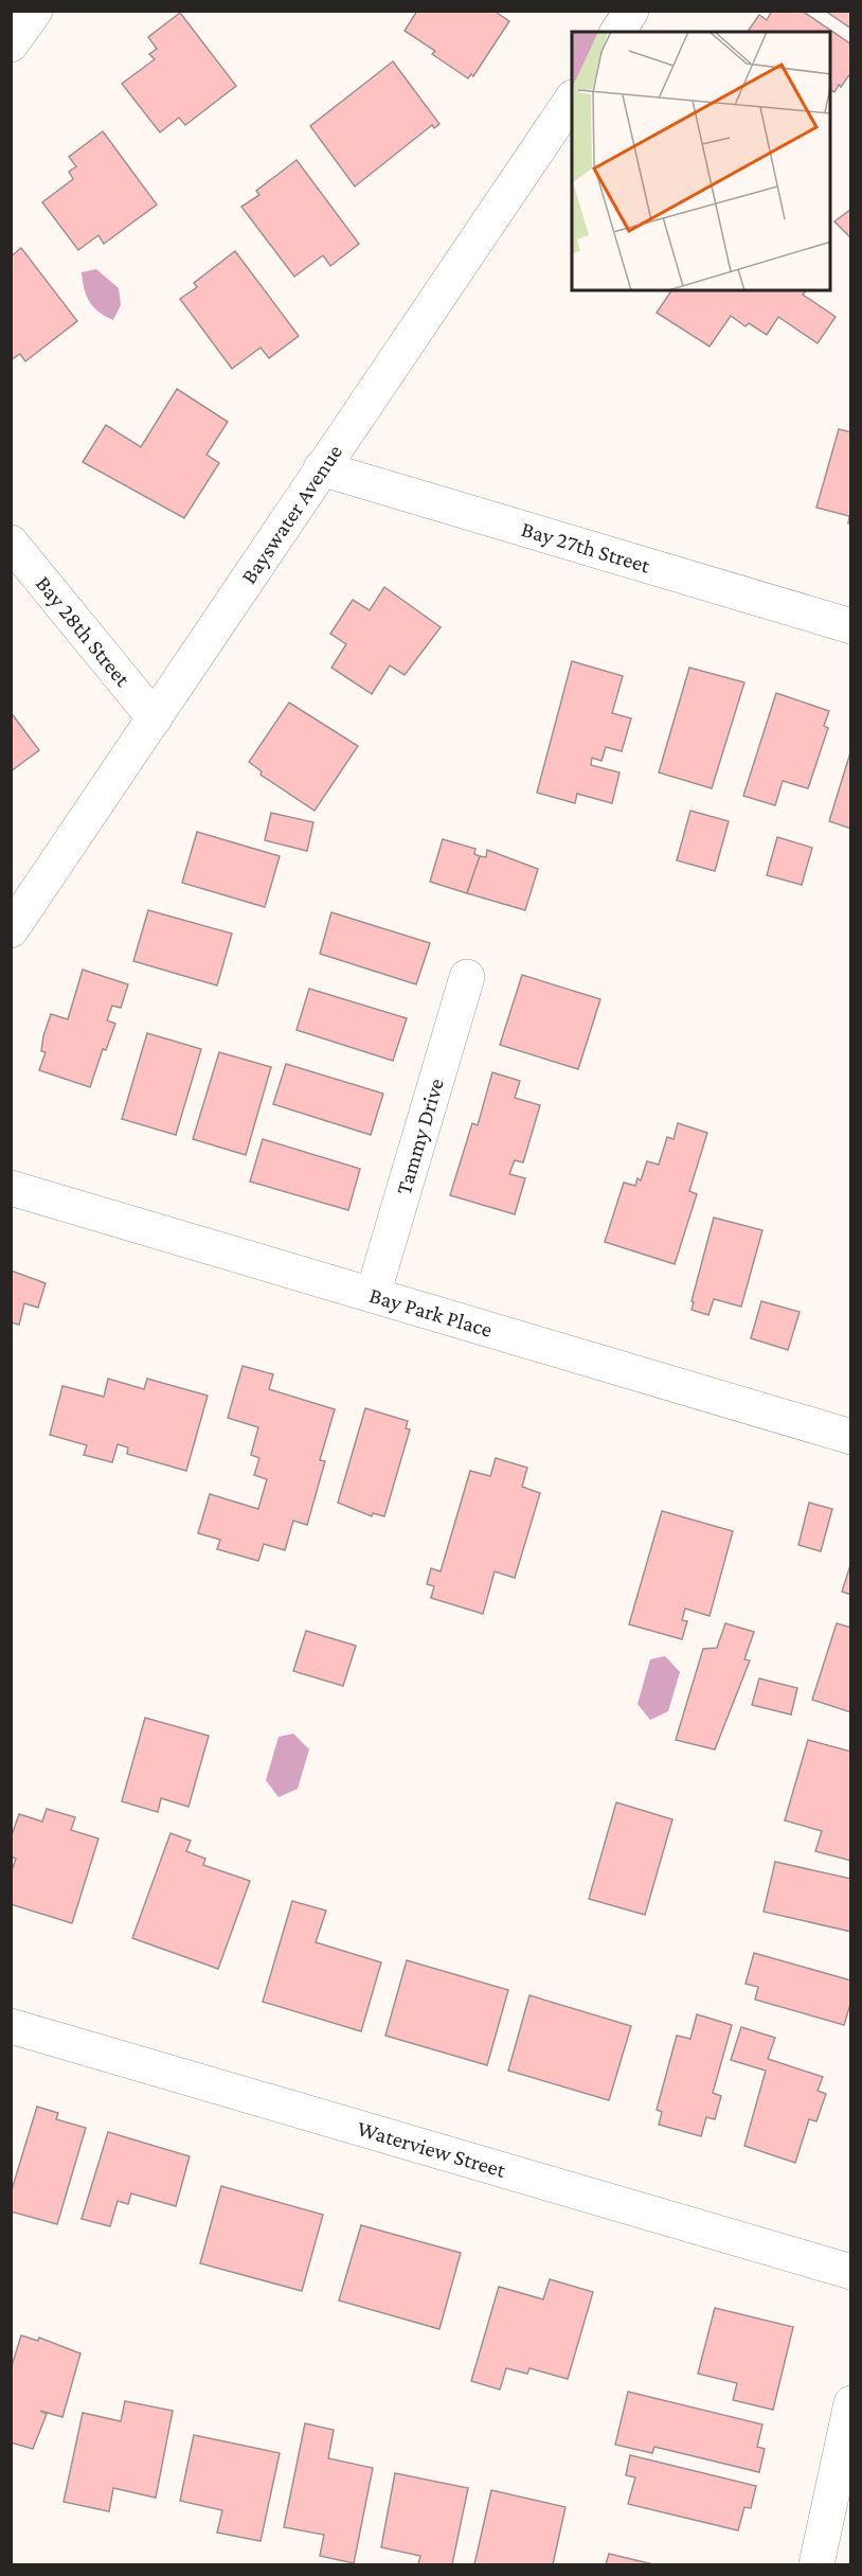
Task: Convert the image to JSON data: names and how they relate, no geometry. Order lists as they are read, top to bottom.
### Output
{
  "streets": {
    "street": [
      "Bayswater Avenue",
      "Bay 27th Street",
      "Bay 28th Street",
      "Tammy Drive",
      "Bay Park Place",
      "Waterview Street"
    ]
  },
  "crossings": [
    ["Bayswater Avenue", "Bay 27th Street"],
    ["Bayswater Avenue", "Bay 28th Street"],
    ["Tammy Drive", "Bay Park Place"]
  ]
}
